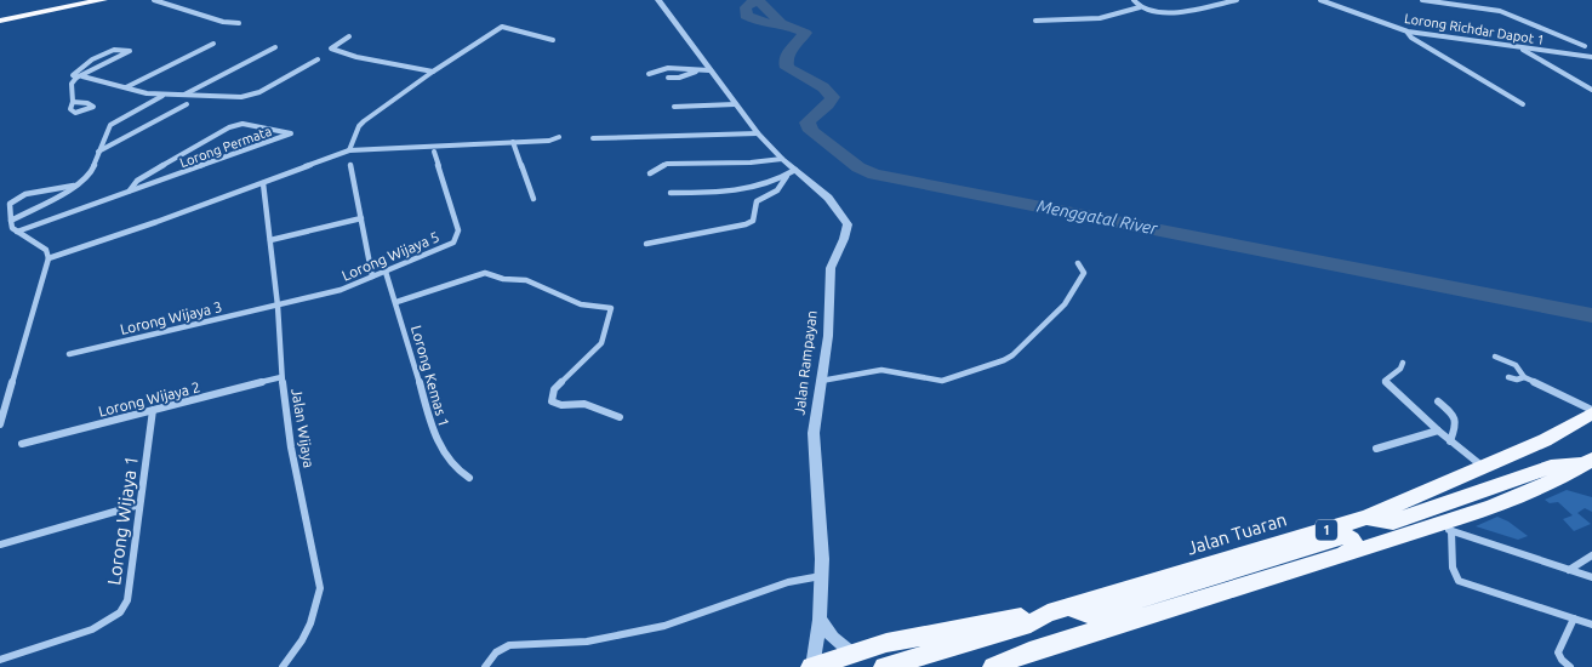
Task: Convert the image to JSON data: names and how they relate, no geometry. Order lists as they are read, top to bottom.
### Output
{
  "streets": {
    "main road": ["1", "Jalan Tuaran"],
    "street": [
      "Lorong Richdar Dapot 1",
      "Lorong Permata",
      "Lorong Wijaya 5",
      "Lorong Wijaya 3",
      "Jalan Rampayan",
      "Lorong Kemas 1",
      "Lorong Wijaya 2",
      "Jalan Wijaya",
      "Lorong Wijaya 1"
    ]
  },
  "crossings": [
    ["Lorong Wijaya 5", "Lorong Wijaya 3"],
    ["Lorong Wijaya 5", "Lorong Kemas 1"],
    ["Lorong Wijaya 5", "Jalan Wijaya"],
    ["Lorong Wijaya 3", "Jalan Wijaya"],
    ["Lorong Wijaya 2", "Jalan Wijaya"],
    ["Lorong Wijaya 2", "Lorong Wijaya 1"]
  ],
  "water": ["Menggatal River"]
}
